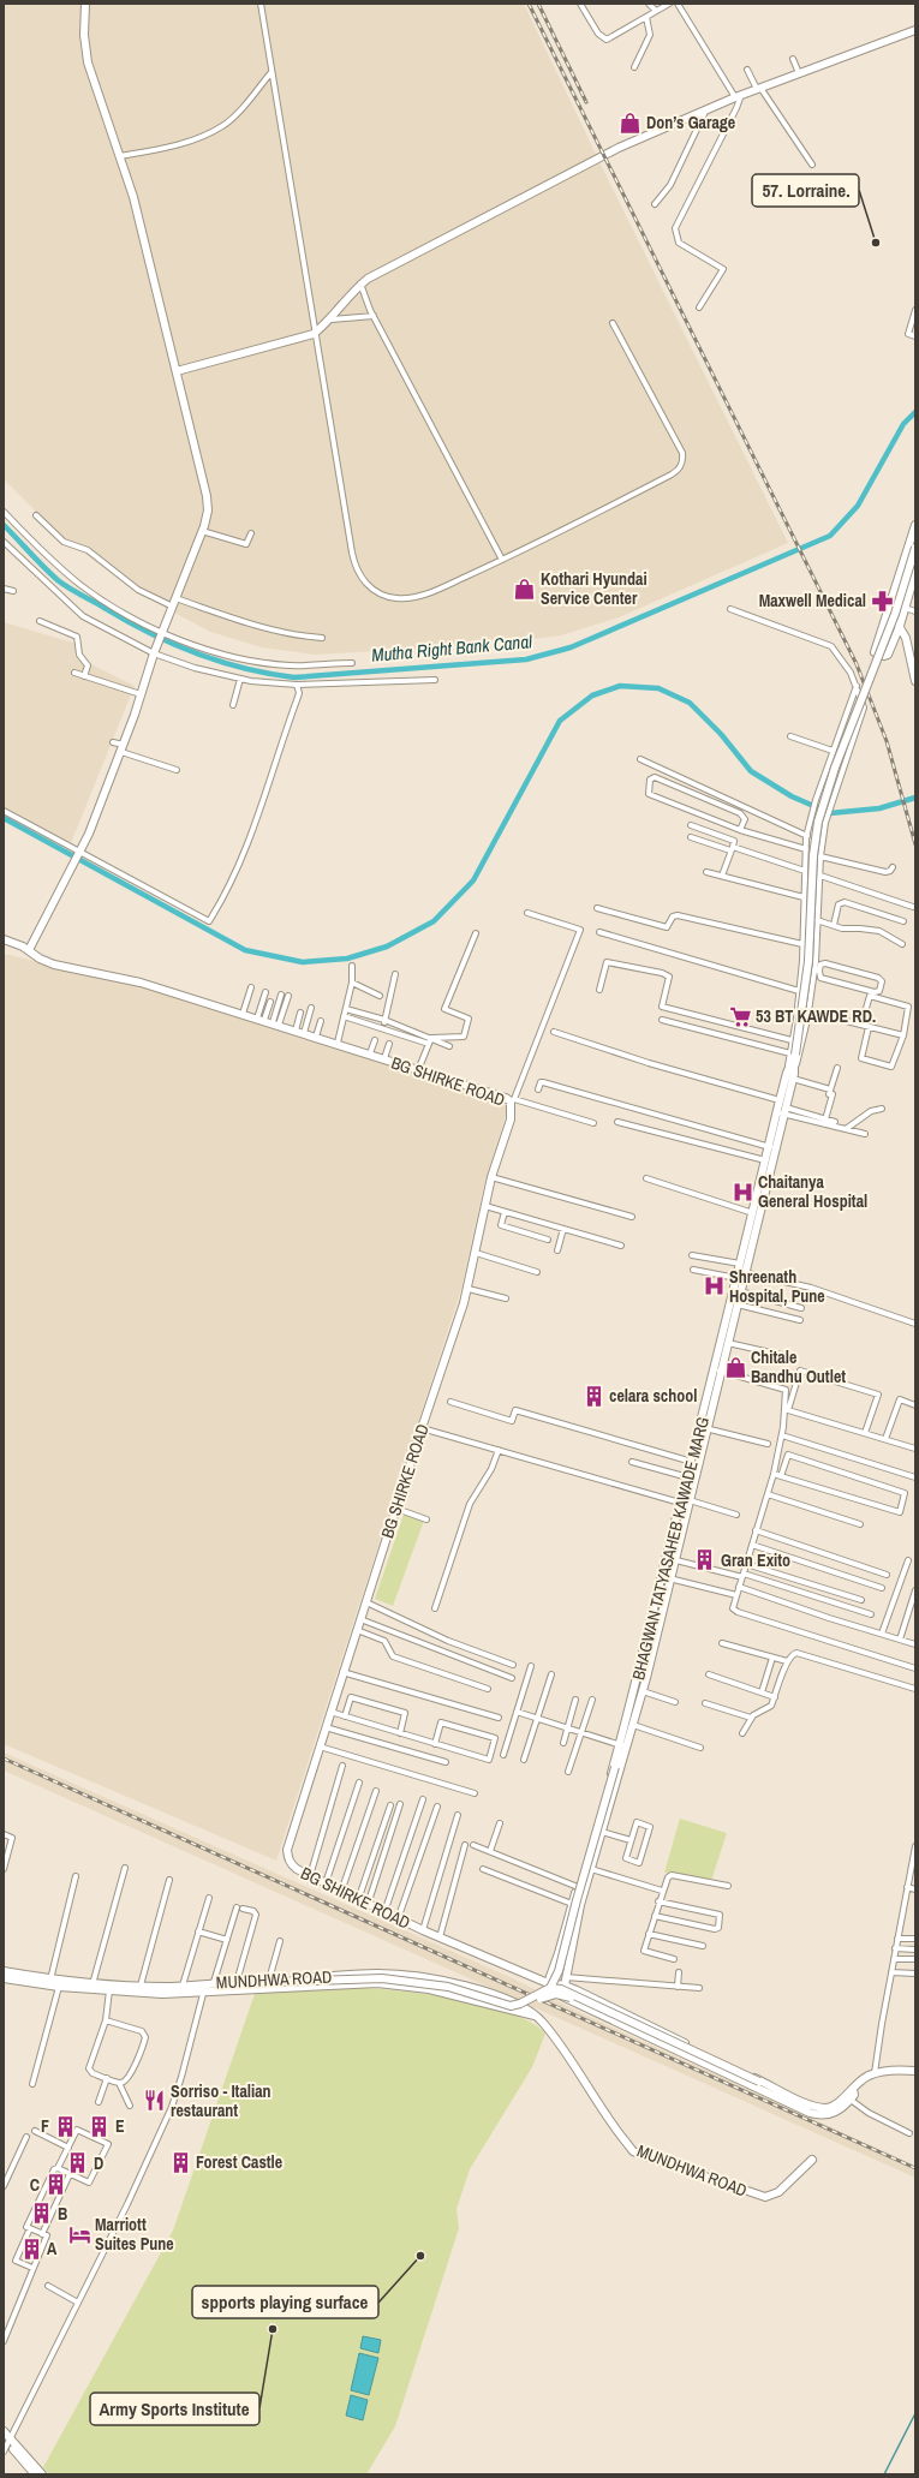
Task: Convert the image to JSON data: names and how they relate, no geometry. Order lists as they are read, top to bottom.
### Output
{
  "streets": {
    "street": ["BG SHIRKE ROAD", "BHAGWAN TATYASAHEB KAWADE MARG", "MUNDHWA ROAD"]
  },
  "crossings": [
    ["BG SHIRKE ROAD", "BHAGWAN TATYASAHEB KAWADE MARG"]
  ],
  "water": ["Mutha Right Bank Canal"],
  "places": {
    "shop": ["Don’s Garage", "Kothari Hyundai Service Center", "Chitale Bandhu Outlet"],
    "other": ["57. Lorraine.", "spports playing surface", "Army Sports Institute"],
    "pharmacy": ["Maxwell Medical"],
    "supermarket": ["53 BT KAWDE RD."],
    "hospital": ["Chaitanya General Hospital", "Shreenath Hospital, Pune"],
    "building": [
      "celara school",
      "Gran Exito",
      "F",
      "E",
      "Forest Castle",
      "D",
      "C",
      "B",
      "A"
    ],
    "restaurant": ["Sorriso - Italian restaurant"],
    "hotel": ["Marriott Suites Pune"]
  }
}
